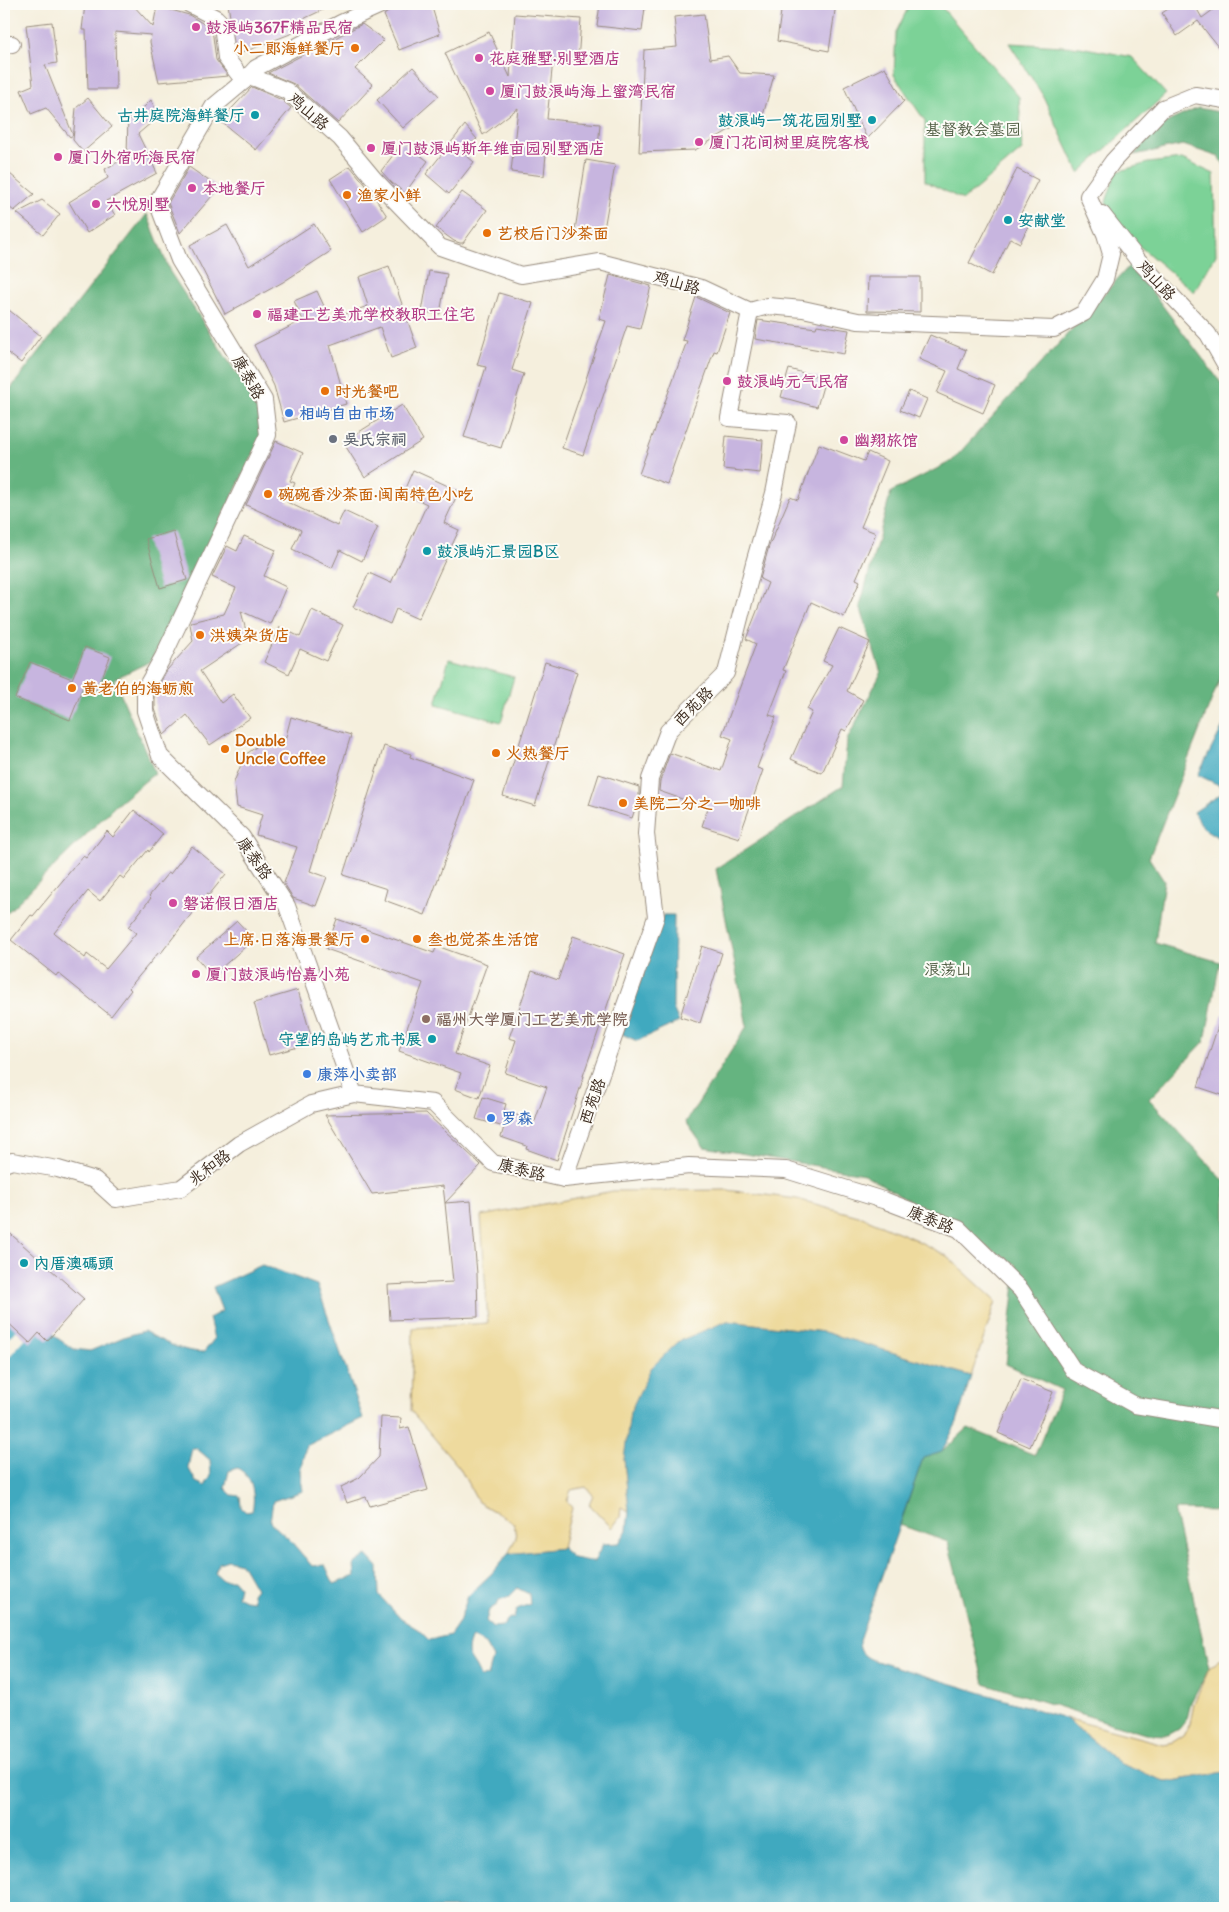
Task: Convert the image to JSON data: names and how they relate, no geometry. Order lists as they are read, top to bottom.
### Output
{
  "streets": {
    "street": [
      "鸡山路",
      "康泰路",
      "西苑路",
      "兆和路"
    ]
  },
  "crossings": [
    ["鸡山路", "康泰路"],
    ["鸡山路", "西苑路"],
    ["康泰路", "西苑路"],
    ["康泰路", "兆和路"]
  ],
  "parks": ["基督教会墓园", "浪荡山"],
  "places": [
    "鼓浪屿367F精品民宿",
    "小二郎海鲜餐厅",
    "花庭雅墅·别墅酒店",
    "厦门鼓浪屿海上蜜湾民宿",
    "古井庭院海鲜餐厅",
    "鼓浪屿一筑花园别墅",
    "厦门花间树里庭院客栈",
    "厦门鼓浪屿斯年维亩园别墅酒店",
    "厦门外宿听海民宿",
    "本地餐厅",
    "渔家小鲜",
    "六悦别墅",
    "安献堂",
    "艺校后门沙茶面",
    "福建工艺美术学校教职工住宅",
    "鼓浪屿元气民宿",
    "时光餐吧",
    "相屿自由市场",
    "吴氏宗祠",
    "幽翔旅馆",
    "碗碗香沙茶面·闽南特色小吃",
    "鼓浪屿汇景园B区",
    "洪姨杂货店",
    "黄老伯的海蛎煎",
    "Double Uncle Coffee",
    "火热餐厅",
    "美院二分之一咖啡",
    "磐诺假日酒店",
    "上席·日落海景餐厅",
    "叁也觉茶生活馆",
    "厦门鼓浪屿怡嘉小苑",
    "福州大学厦门工艺美术学院",
    "守望的岛屿艺术书展",
    "康萍小卖部",
    "罗森",
    "內厝澳碼頭"
  ]
}
